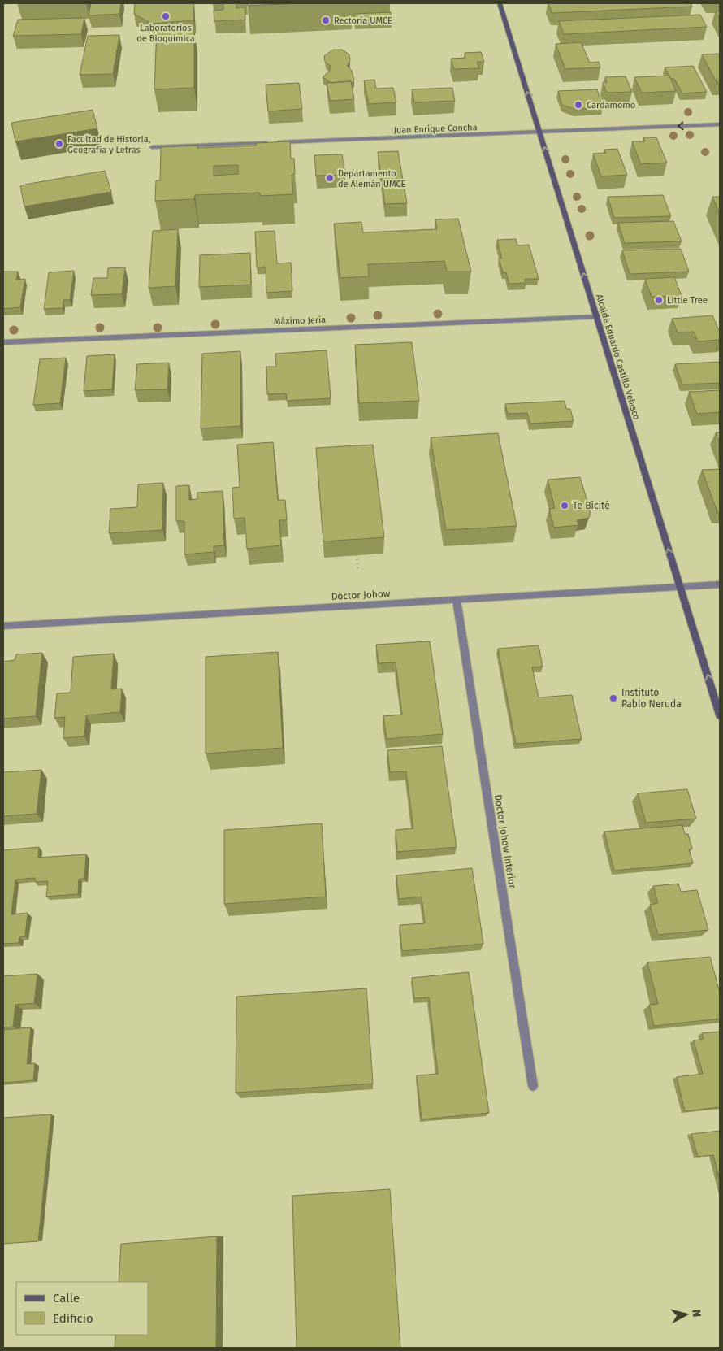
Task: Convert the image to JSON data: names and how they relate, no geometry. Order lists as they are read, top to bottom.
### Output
{
  "streets": {
    "main road": ["Alcalde Eduardo Castillo Velasco"],
    "street": [
      "Juan Enrique Concha",
      "Máximo Jeria",
      "Doctor Johow",
      "Doctor Johow Interior"
    ]
  },
  "crossings": [
    ["Juan Enrique Concha", "Alcalde Eduardo Castillo Velasco"],
    ["Máximo Jeria", "Alcalde Eduardo Castillo Velasco"],
    ["Alcalde Eduardo Castillo Velasco", "Doctor Johow"],
    ["Doctor Johow", "Doctor Johow Interior"]
  ],
  "one_way": ["Alcalde Eduardo Castillo Velasco"],
  "places": [
    "Laboratorios de Bioquímica",
    "Rectoría UMCE",
    "Cardamomo",
    "Facultad de Historia, Geografía y Letras",
    "Departamento de Alemán UMCE",
    "Little Tree",
    "Te Bicité",
    "Instituto Pablo Neruda"
  ],
  "legend": ["Calle", "Edificio"],
  "north": "right"
}
